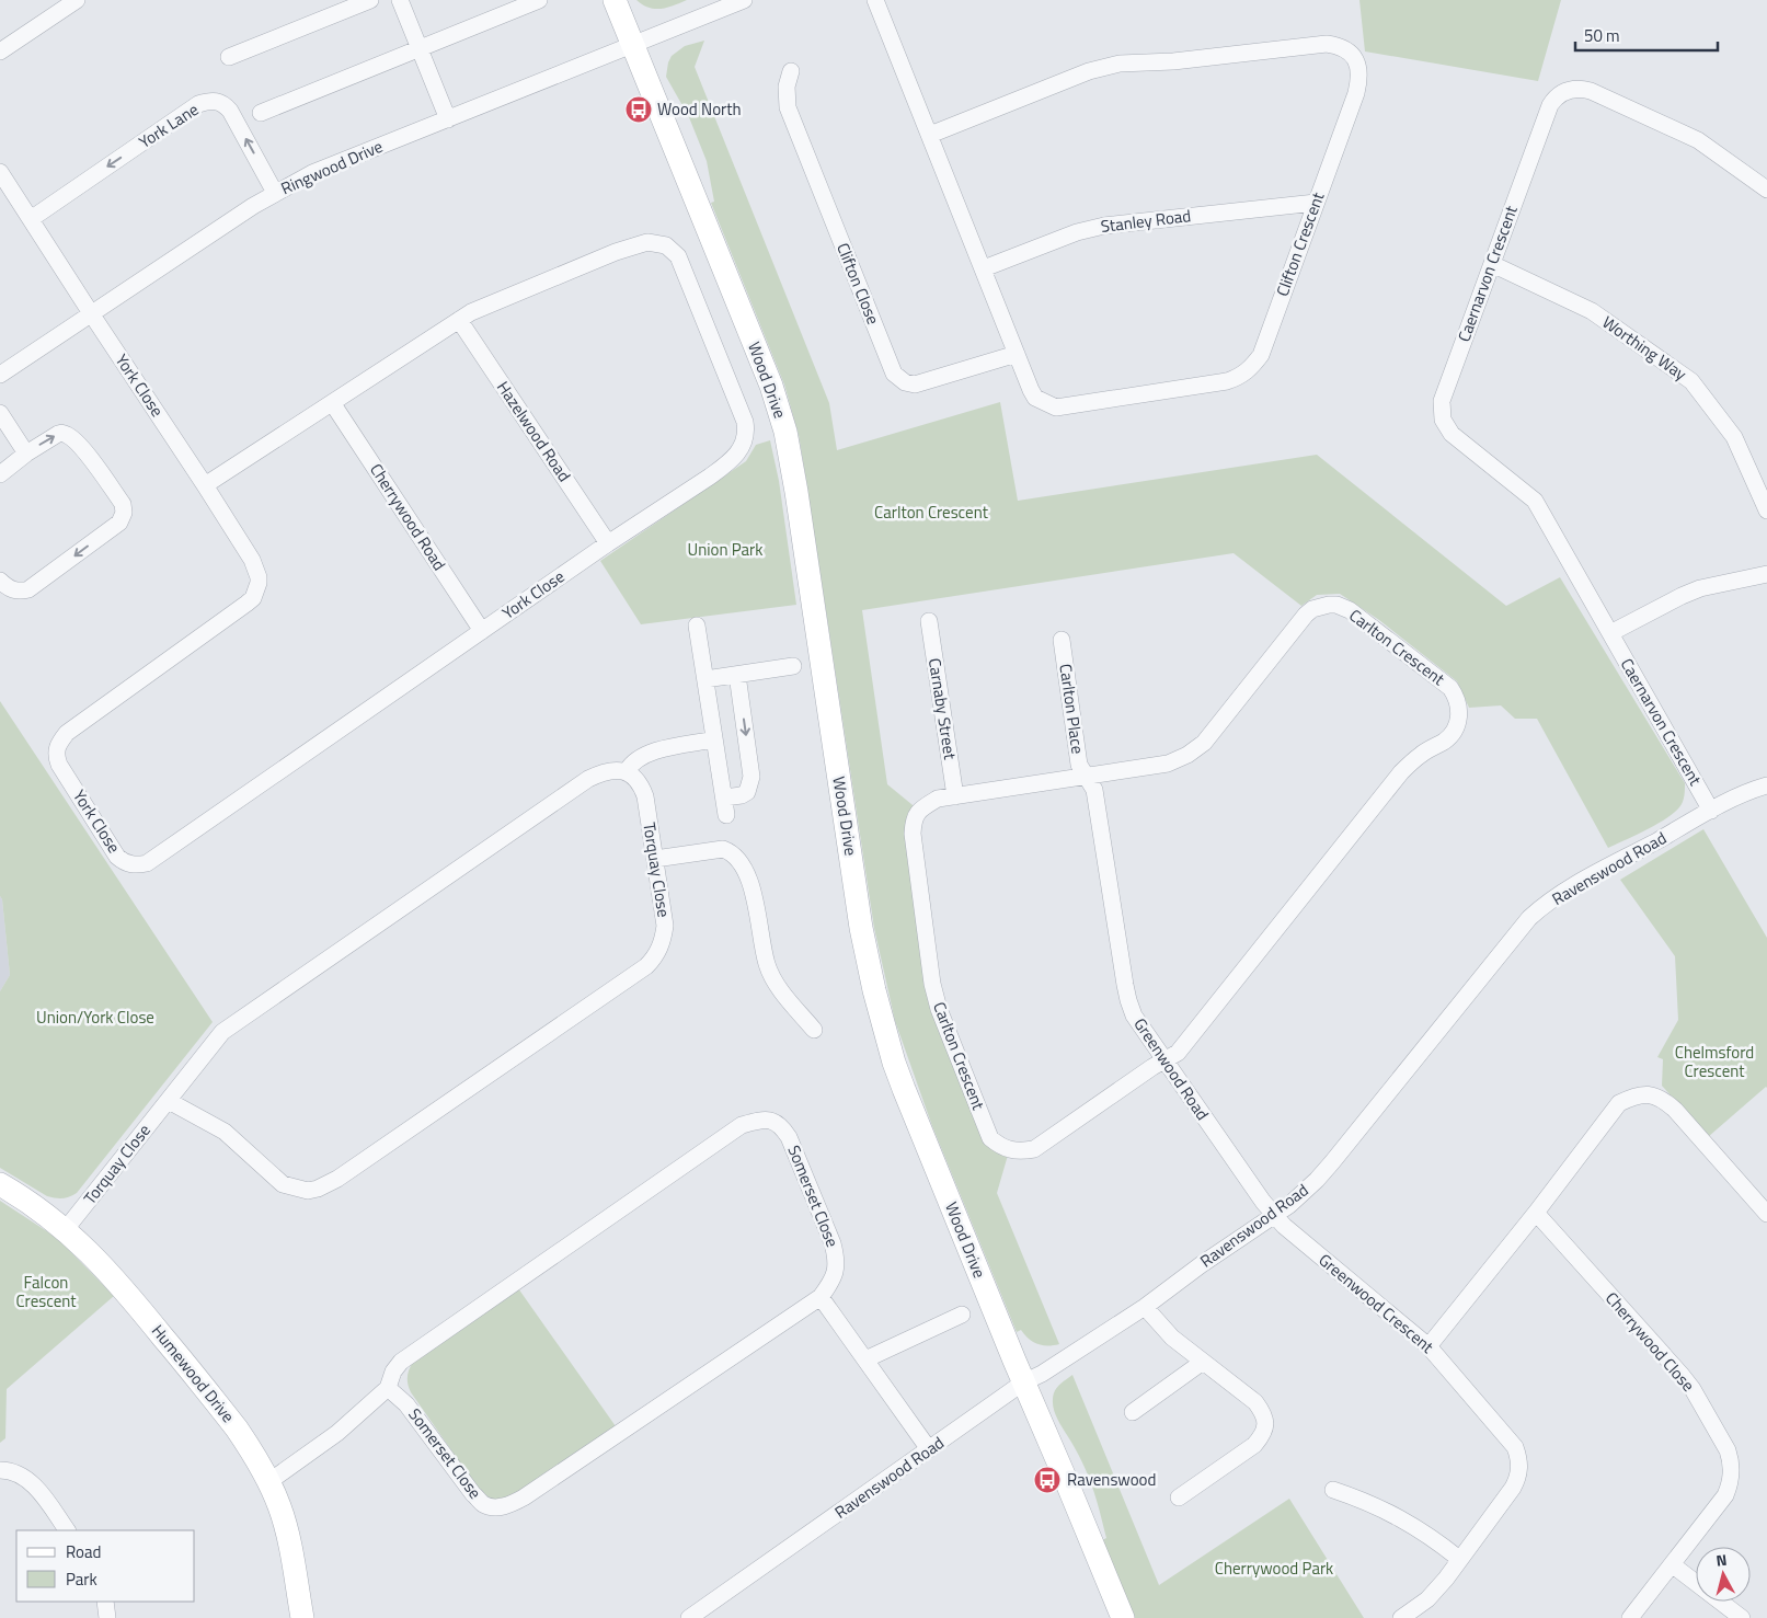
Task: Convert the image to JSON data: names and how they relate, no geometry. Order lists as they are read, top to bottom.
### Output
{
  "streets": {
    "street": [
      "York Lane",
      "Ringwood Drive",
      "Stanley Road",
      "Clifton Crescent",
      "Caernarvon Crescent",
      "Clifton Close",
      "Worthing Way",
      "Wood Drive",
      "York Close",
      "Hazelwood Road",
      "Cherrywood Road",
      "Carlton Crescent",
      "Carnaby Street",
      "Carlton Place",
      "Ravenswood Road",
      "Torquay Close",
      "Greenwood Road",
      "Somerset Close",
      "Greenwood Crescent",
      "Cherrywood Close",
      "Humewood Drive"
    ]
  },
  "crossings": [
    ["York Lane", "Ringwood Drive"],
    ["York Lane", "York Close"],
    ["Ringwood Drive", "Wood Drive"],
    ["Ringwood Drive", "York Close"],
    ["Stanley Road", "Clifton Crescent"],
    ["Clifton Crescent", "Clifton Close"],
    ["Caernarvon Crescent", "Worthing Way"],
    ["Caernarvon Crescent", "Ravenswood Road"],
    ["Wood Drive", "Ravenswood Road"],
    ["York Close", "Hazelwood Road"],
    ["York Close", "Cherrywood Road"],
    ["Carlton Crescent", "Carnaby Street"],
    ["Carlton Crescent", "Carlton Place"],
    ["Carlton Crescent", "Greenwood Road"],
    ["Carlton Place", "Greenwood Road"],
    ["Ravenswood Road", "Greenwood Road"],
    ["Ravenswood Road", "Greenwood Crescent"],
    ["Torquay Close", "Humewood Drive"],
    ["Greenwood Road", "Greenwood Crescent"],
    ["Somerset Close", "Humewood Drive"]
  ],
  "parks": [
    "Carlton Crescent",
    "Union Park",
    "Union/York Close",
    "Chelmsford Crescent",
    "Falcon Crescent",
    "Cherrywood Park"
  ],
  "places": {
    "bus stop": ["Wood North", "Ravenswood"]
  },
  "legend": ["Road", "Park"],
  "scale_bar": "50 m",
  "north": "top"
}
